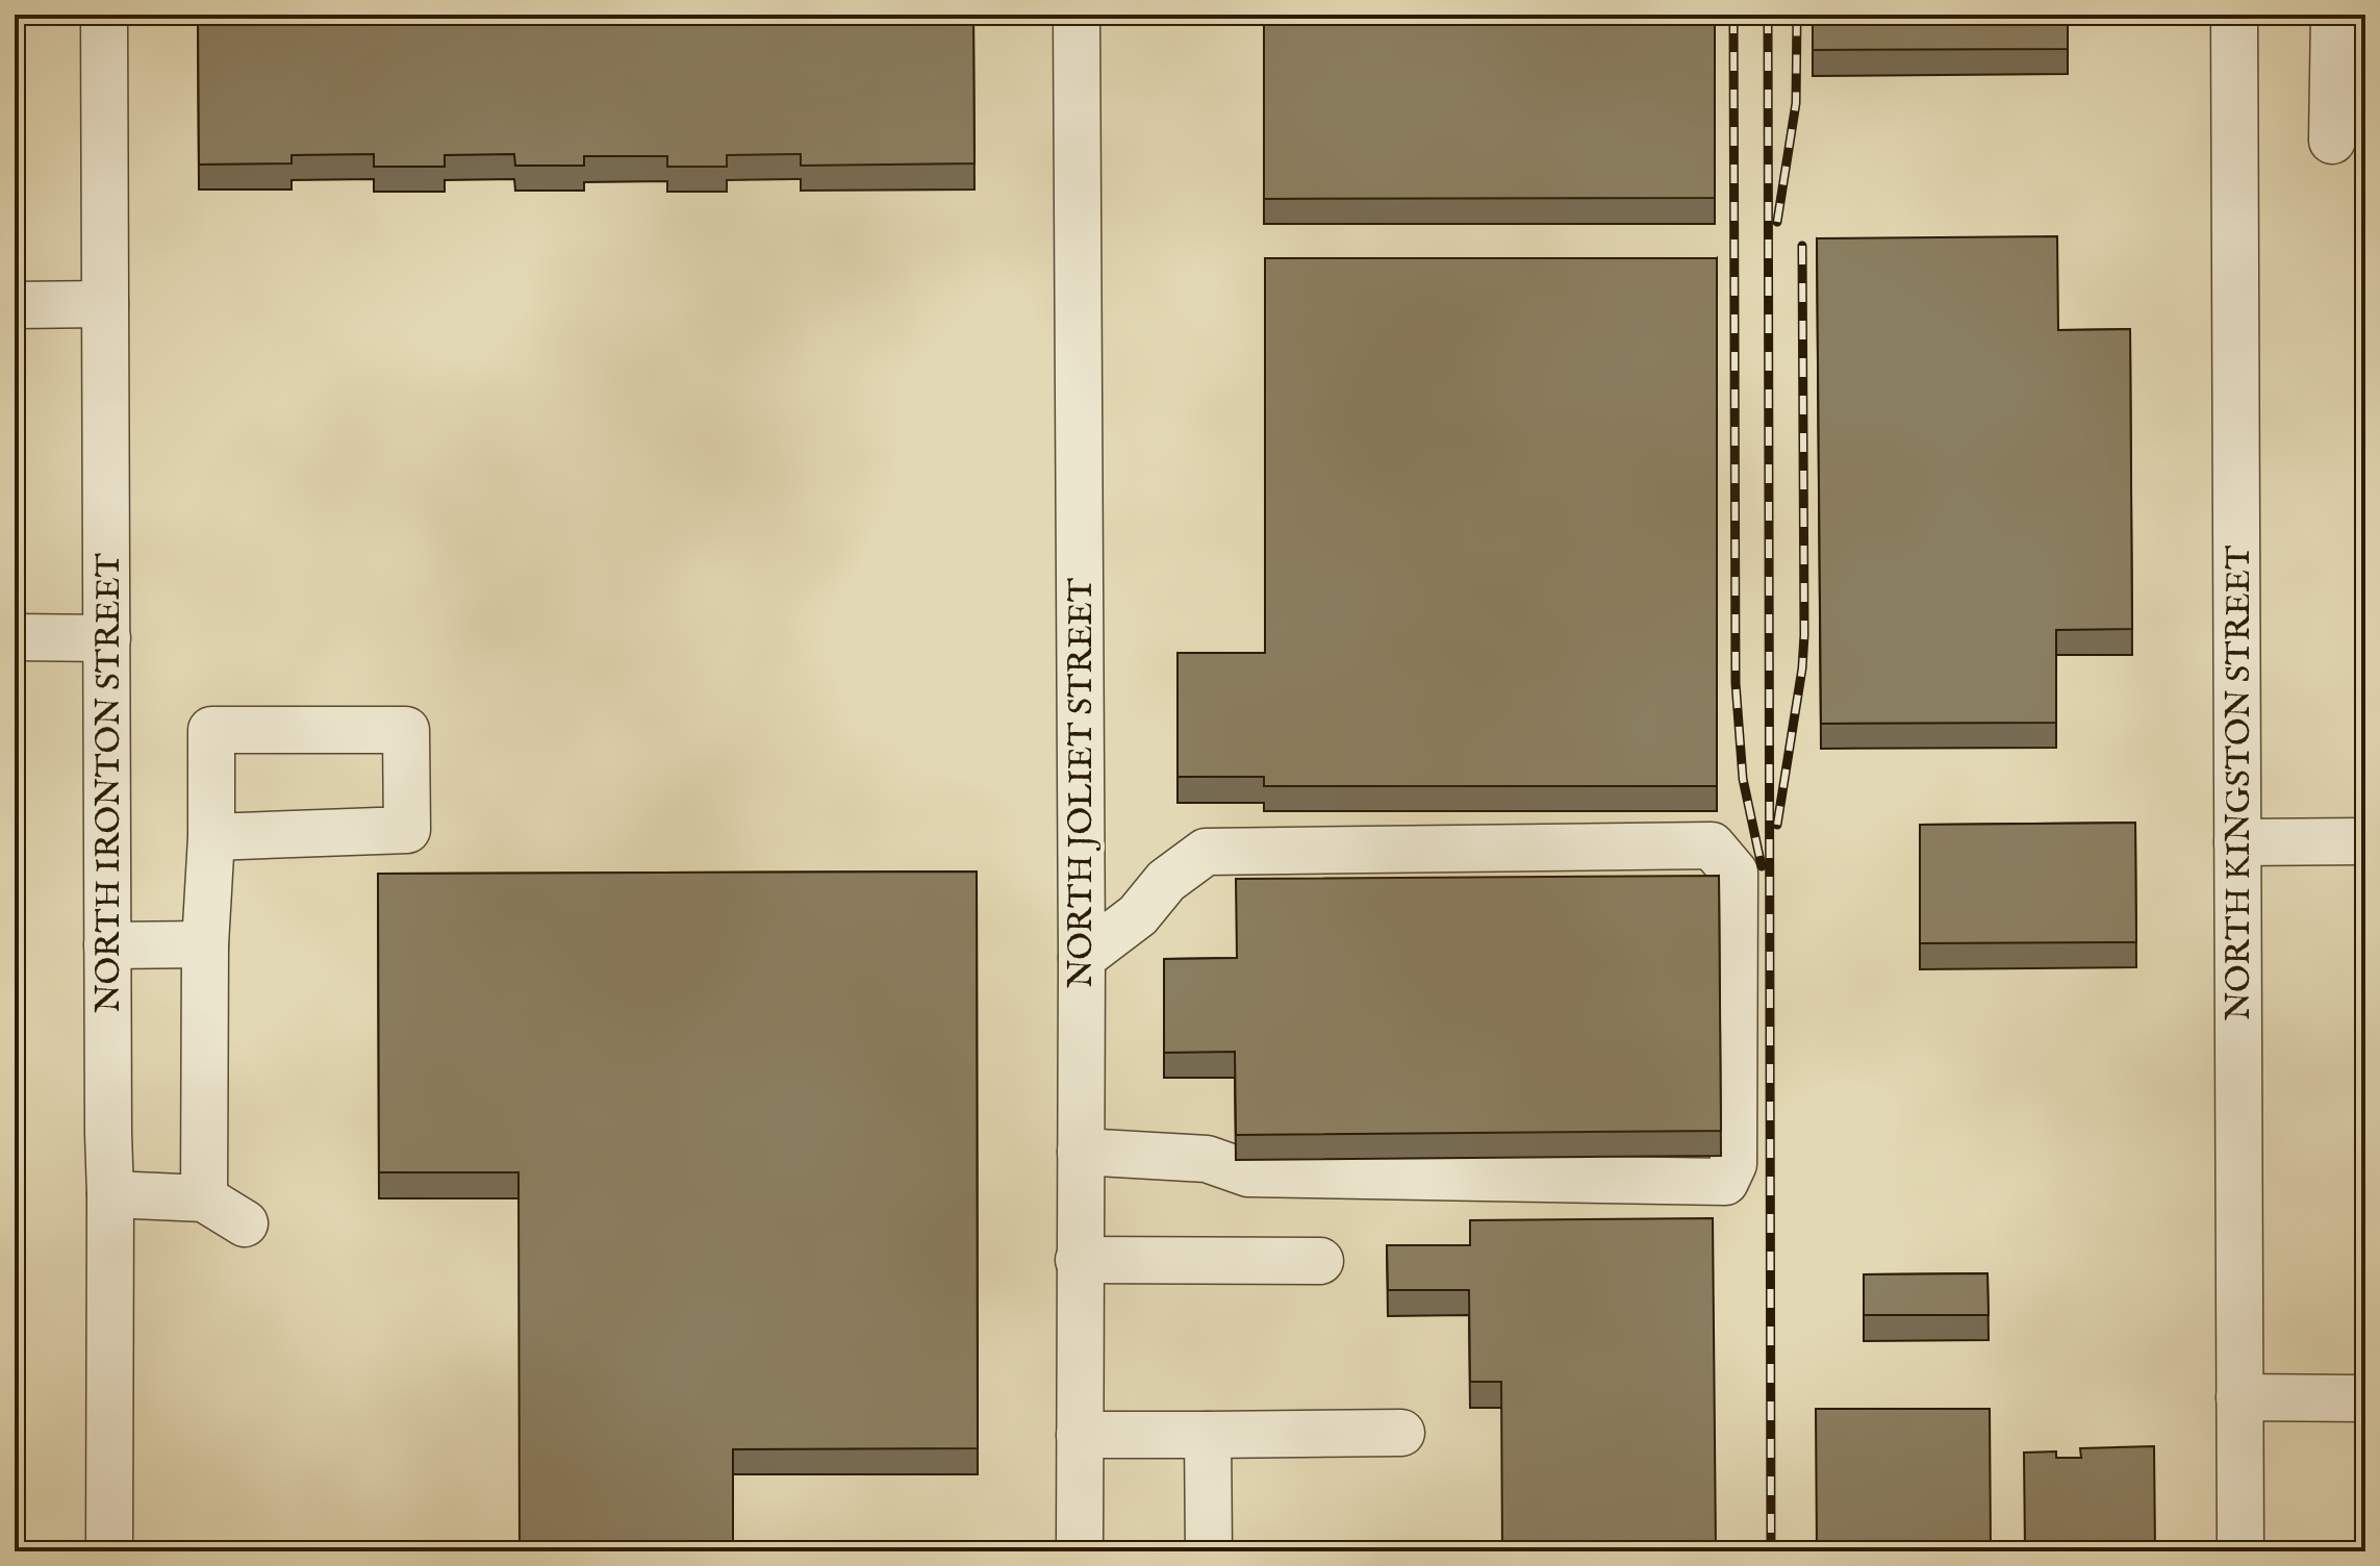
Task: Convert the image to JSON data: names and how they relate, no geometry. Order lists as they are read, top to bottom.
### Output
{
  "streets": {
    "street": ["NORTH IRONTON STREET", "NORTH JOLIET STREET", "NORTH KINGSTON STREET"]
  }
}
